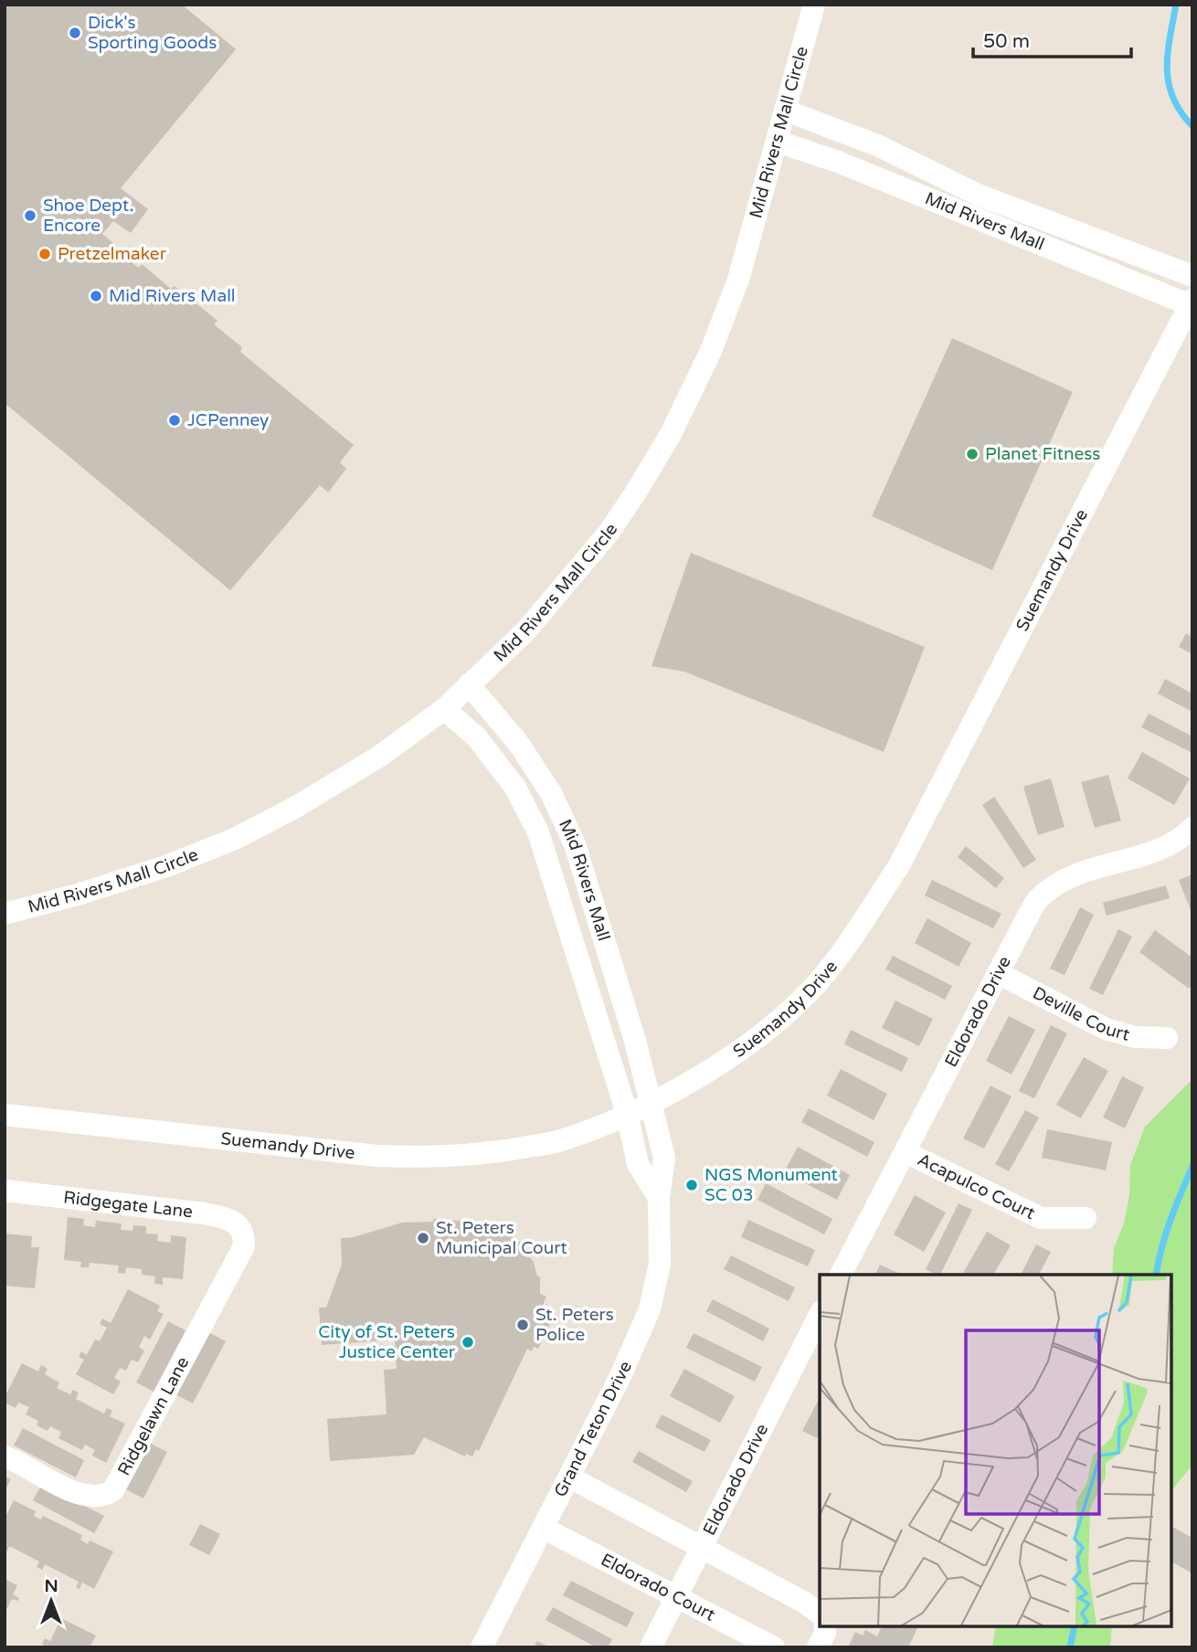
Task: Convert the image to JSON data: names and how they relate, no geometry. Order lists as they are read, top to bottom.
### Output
{
  "streets": {
    "street": [
      "Mid Rivers Mall Circle",
      "Mid Rivers Mall",
      "Suemandy Drive",
      "Eldorado Drive",
      "Deville Court",
      "Acapulco Court",
      "Ridgegate Lane",
      "Ridgelawn Lane",
      "Grand Teton Drive",
      "Eldorado Court"
    ]
  },
  "crossings": [
    ["Mid Rivers Mall Circle", "Mid Rivers Mall"],
    ["Mid Rivers Mall", "Suemandy Drive"],
    ["Mid Rivers Mall", "Grand Teton Drive"],
    ["Suemandy Drive", "Grand Teton Drive"],
    ["Eldorado Drive", "Deville Court"],
    ["Eldorado Drive", "Acapulco Court"],
    ["Eldorado Drive", "Eldorado Court"],
    ["Ridgegate Lane", "Ridgelawn Lane"],
    ["Grand Teton Drive", "Eldorado Court"]
  ],
  "places": [
    "Dick's Sporting Goods",
    "Shoe Dept. Encore",
    "Pretzelmaker",
    "Mid Rivers Mall",
    "JCPenney",
    "Planet Fitness",
    "NGS Monument SC 03",
    "St. Peters Municipal Court",
    "St. Peters Police",
    "City of St. Peters Justice Center"
  ],
  "scale_bar": "50 m",
  "north": "top"
}
